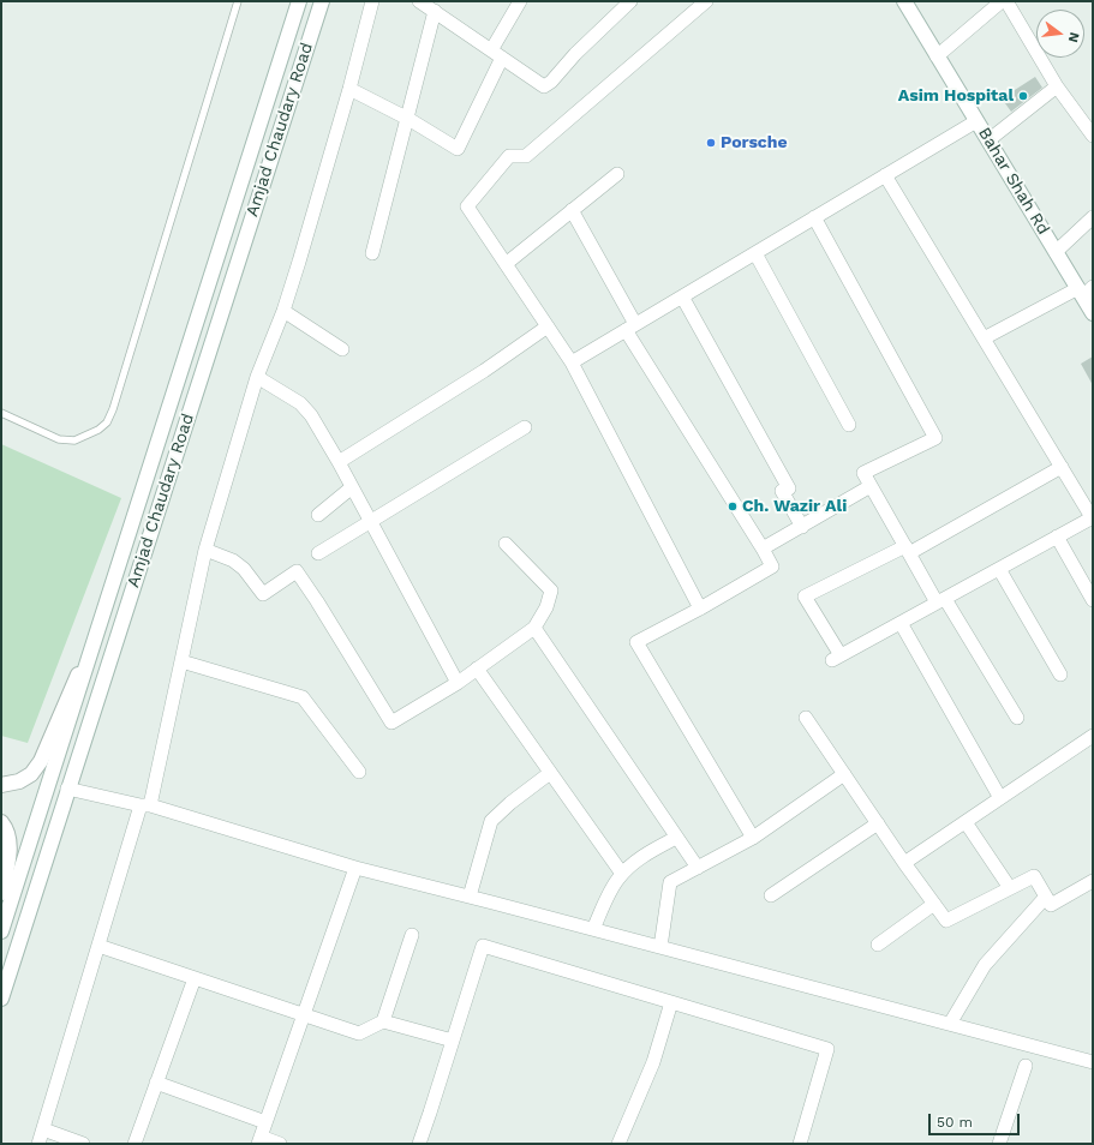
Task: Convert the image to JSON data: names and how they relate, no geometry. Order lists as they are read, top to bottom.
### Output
{
  "streets": {
    "main road": ["Amjad Chaudary Road", "Bahar Shah Rd"]
  },
  "places": ["Asim Hospital", "Porsche", "Ch. Wazir Ali"],
  "scale_bar": "50 m",
  "north": "right"
}
